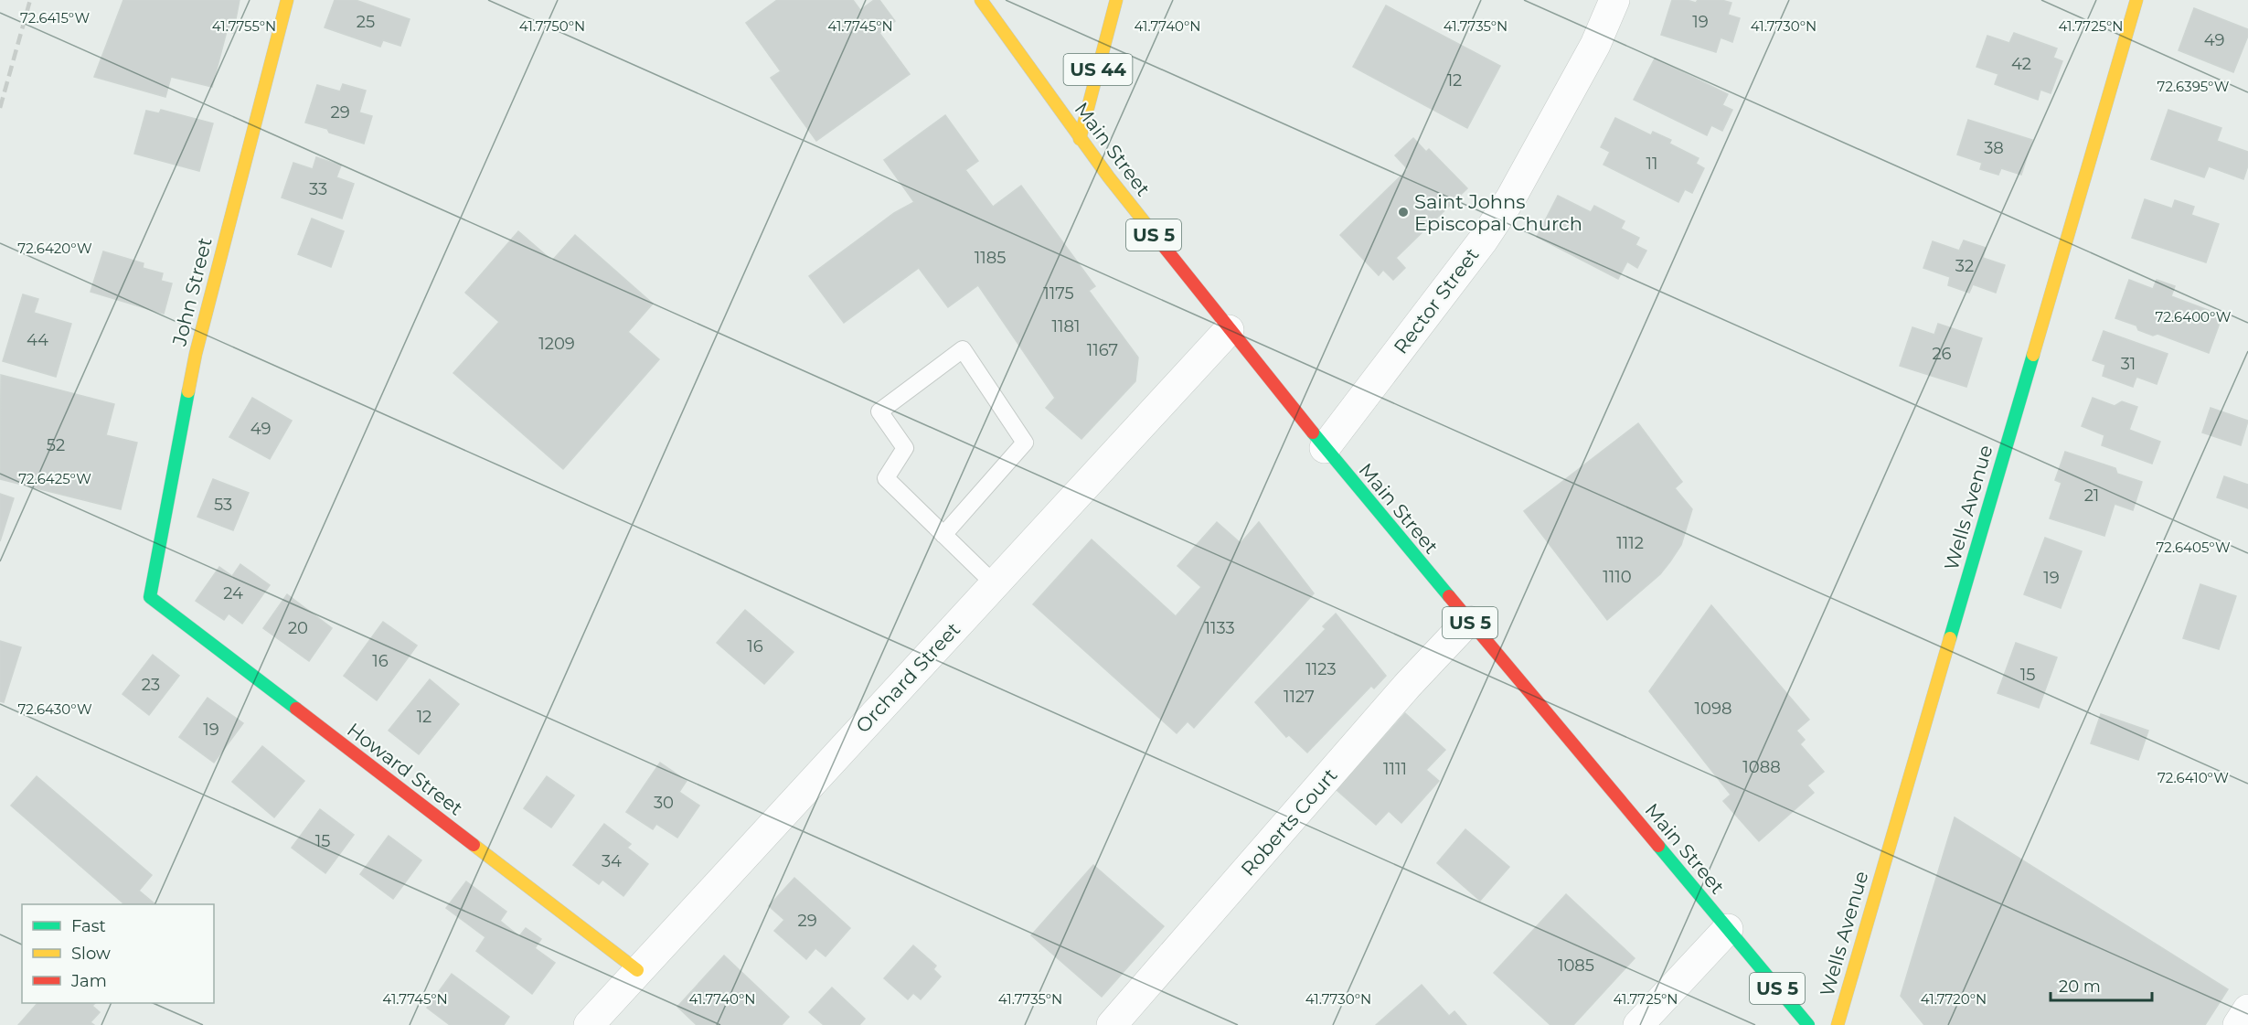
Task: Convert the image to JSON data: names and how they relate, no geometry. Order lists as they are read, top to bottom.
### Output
{
  "streets": {
    "main road": [
      "US 44",
      "Main Street",
      "US 5",
      "John Street",
      "Wells Avenue",
      "Howard Street"
    ],
    "street": ["Rector Street", "Orchard Street", "Roberts Court"]
  },
  "crossings": [
    ["US 44", "Main Street"],
    ["Main Street", "Rector Street"],
    ["Main Street", "Orchard Street"],
    ["Main Street", "Roberts Court"],
    ["John Street", "Howard Street"],
    ["Orchard Street", "Howard Street"]
  ],
  "places": ["Saint Johns Episcopal Church"],
  "house_numbers": [
    "25",
    "19",
    "49",
    "42",
    "12",
    "29",
    "38",
    "11",
    "33",
    "1185",
    "32",
    "1175",
    "1181",
    "44",
    "1209",
    "1167",
    "26",
    "31",
    "49",
    "52",
    "21",
    "53",
    "1112",
    "1110",
    "19",
    "24",
    "20",
    "1133",
    "16",
    "16",
    "1123",
    "15",
    "23",
    "1127",
    "1098",
    "12",
    "19",
    "1088",
    "1111",
    "30",
    "15",
    "34",
    "29",
    "1085"
  ],
  "legend": ["Fast", "Slow", "Jam"],
  "scale_bar": "20 m",
  "coordinates": [
    "72.6415°W",
    "41.7755°N",
    "41.7745°N",
    "41.7740°N",
    "41.7730°N",
    "41.7725°N",
    "41.7750°N",
    "41.7735°N",
    "72.6395°W",
    "72.6420°W",
    "72.6400°W",
    "72.6425°W",
    "72.6405°W",
    "72.6430°W",
    "72.6410°W",
    "41.7720°N"
  ]
}
